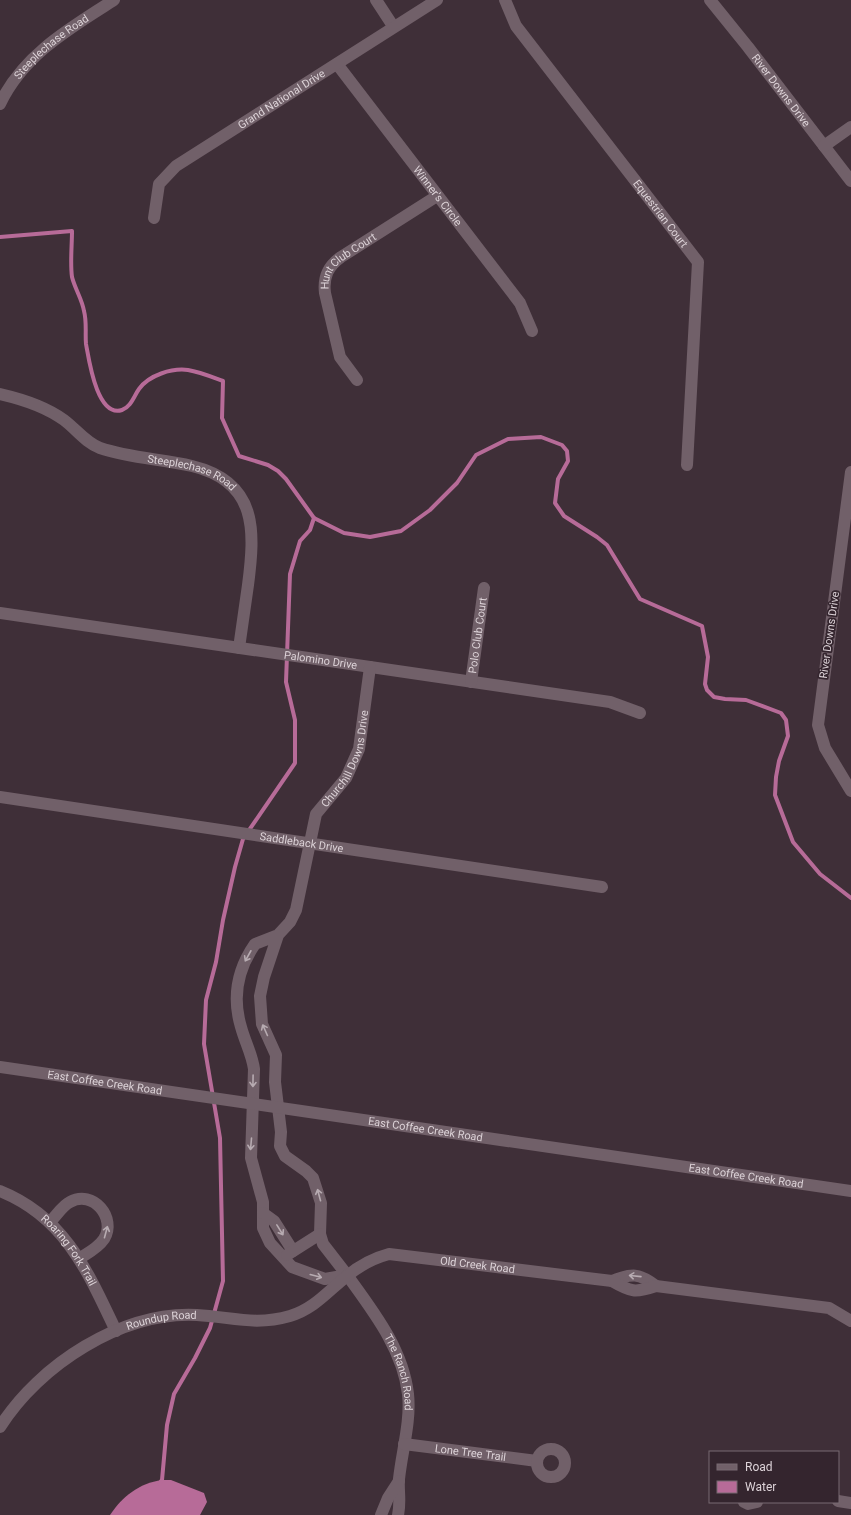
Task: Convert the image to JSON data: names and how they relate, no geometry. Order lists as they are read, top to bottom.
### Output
{
  "streets": {
    "street": [
      "Steeplechase Road",
      "River Downs Drive",
      "Grand National Drive",
      "Winner's Circle",
      "Equestrian Court",
      "Hunt Club Court",
      "Polo Club Court",
      "Palomino Drive",
      "Churchill Downs Drive",
      "Saddleback Drive",
      "East Coffee Creek Road",
      "Roaring Fork Trail",
      "Old Creek Road",
      "Roundup Road",
      "The Ranch Road",
      "Lone Tree Trail"
    ]
  },
  "crossings": [
    ["Steeplechase Road", "Palomino Drive"],
    ["Grand National Drive", "Winner's Circle"],
    ["Winner's Circle", "Hunt Club Court"],
    ["Polo Club Court", "Palomino Drive"],
    ["Palomino Drive", "Churchill Downs Drive"],
    ["Churchill Downs Drive", "Saddleback Drive"],
    ["Churchill Downs Drive", "East Coffee Creek Road"],
    ["Churchill Downs Drive", "The Ranch Road"],
    ["East Coffee Creek Road", "The Ranch Road"],
    ["Roaring Fork Trail", "Roundup Road"],
    ["Old Creek Road", "Roundup Road"],
    ["Old Creek Road", "The Ranch Road"],
    ["Roundup Road", "The Ranch Road"],
    ["The Ranch Road", "Lone Tree Trail"]
  ],
  "legend": ["Road", "Water"]
}
